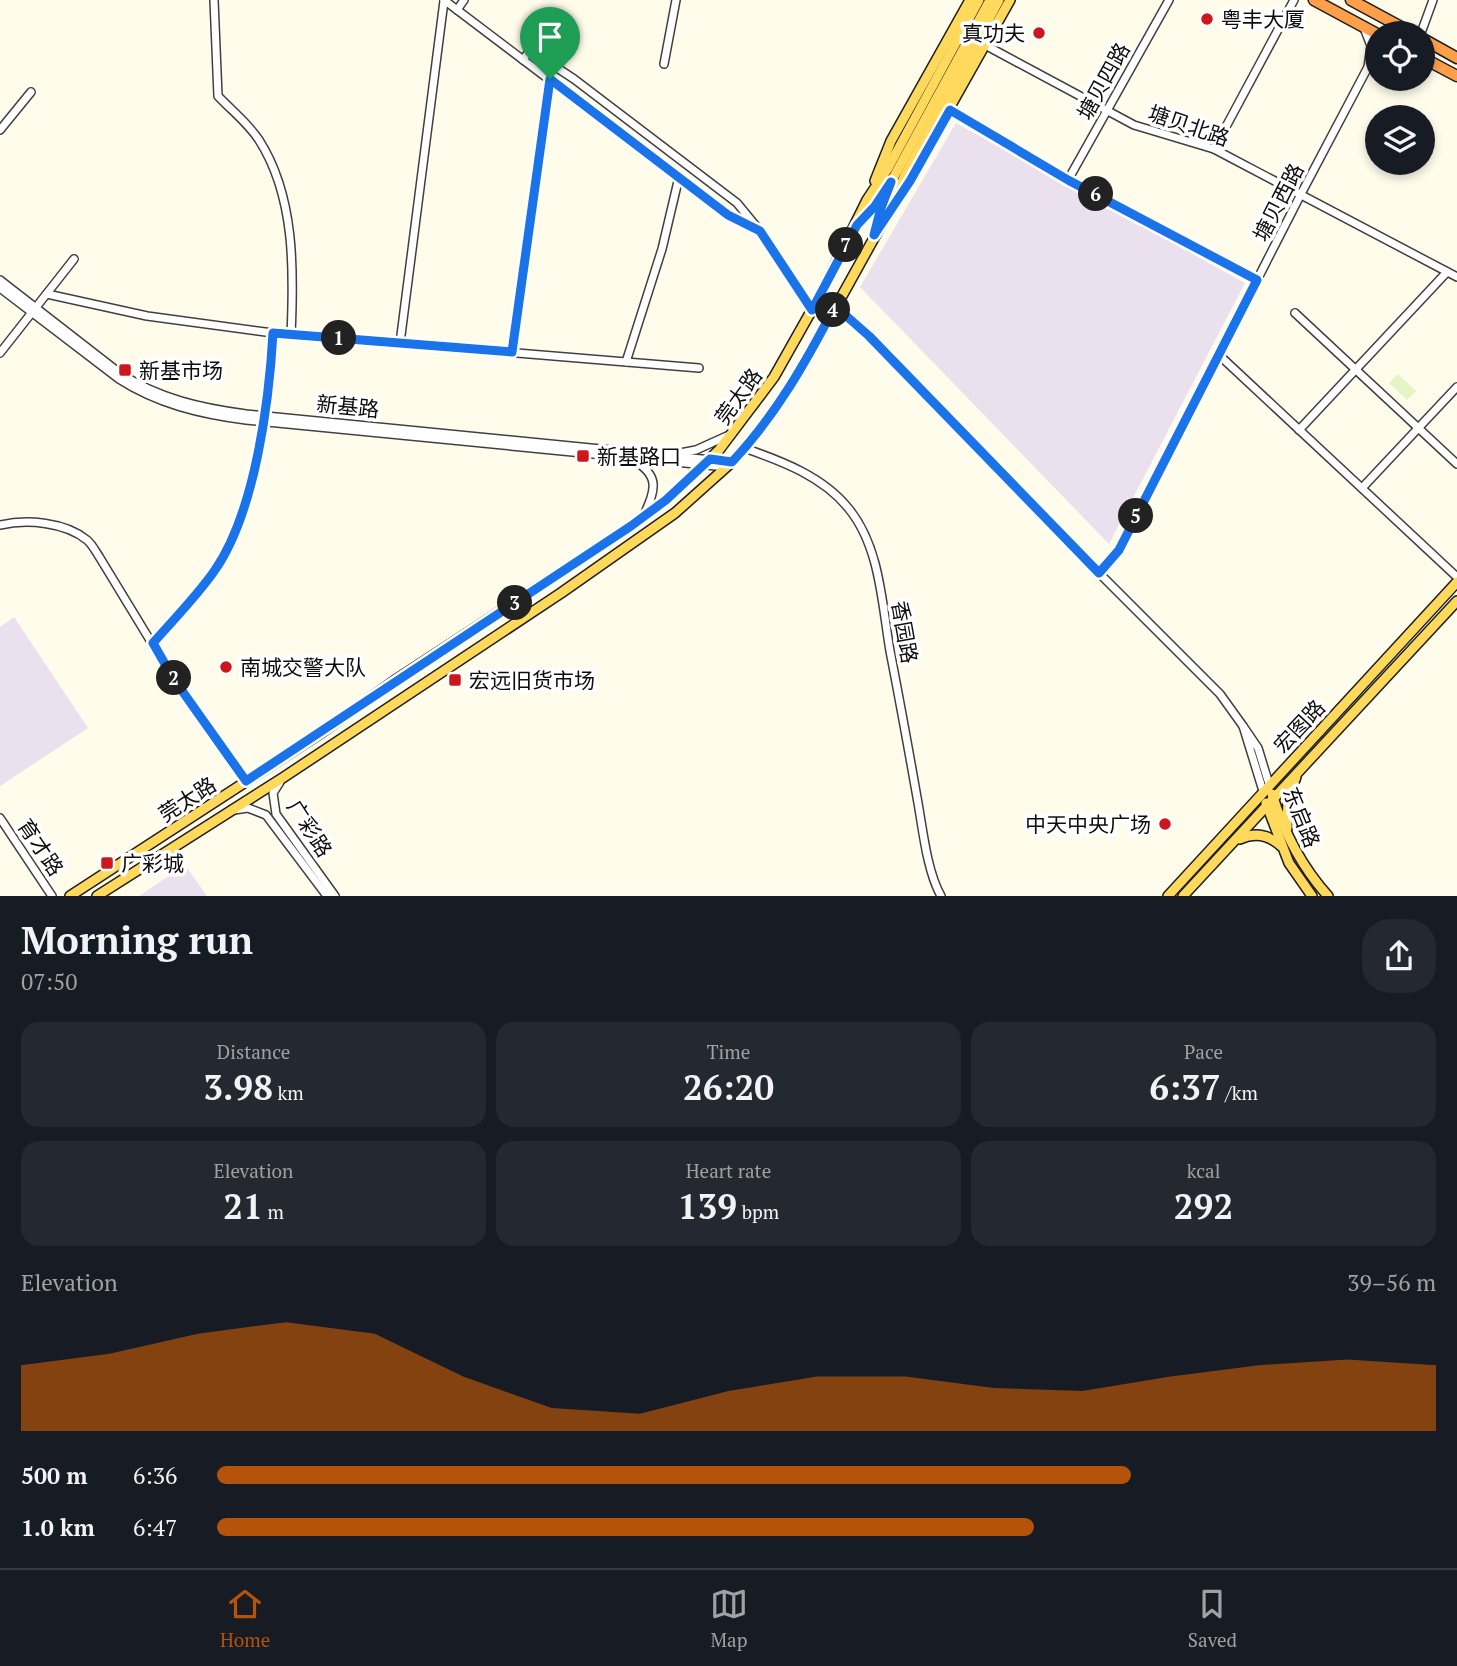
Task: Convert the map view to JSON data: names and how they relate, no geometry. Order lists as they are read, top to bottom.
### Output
{
  "streets": {
    "main road": ["莞太路", "宏图路", "东启路"],
    "street": [
      "塘贝四路",
      "塘贝北路",
      "塘贝西路",
      "新基路",
      "香园路",
      "广彩路",
      "育才路"
    ]
  },
  "crossings": [
    ["塘贝四路", "塘贝北路"],
    ["塘贝北路", "塘贝西路"],
    ["莞太路", "新基路"],
    ["莞太路", "香园路"],
    ["莞太路", "广彩路"],
    ["宏图路", "东启路"]
  ],
  "places": {
    "other": [
      "粤丰大厦",
      "真功夫",
      "南城交警大队",
      "中天中央广场"
    ],
    "transit": [
      "新基市场",
      "新基路口",
      "宏远旧货市场",
      "广彩城"
    ]
  },
  "page": {
    "pins": [
      "6",
      "7",
      "4",
      "1",
      "5",
      "3",
      "2"
    ],
    "heading": ["Morning run", "07:50"],
    "stats": [
      ["Distance", "3.98 km"],
      ["Time", "26:20"],
      ["Pace", "6:37 /km"],
      ["Elevation", "21 m"],
      ["Heart rate", "139 bpm"],
      ["kcal", "292"]
    ],
    "chart": ["Elevation", "39–56 m"],
    "list": [
      {
        "name": "500 m",
        "note": "6:36"
      },
      {
        "name": "1.0 km",
        "note": "6:47"
      }
    ],
    "tabs": ["Home", "Map", "Saved"]
  }
}
